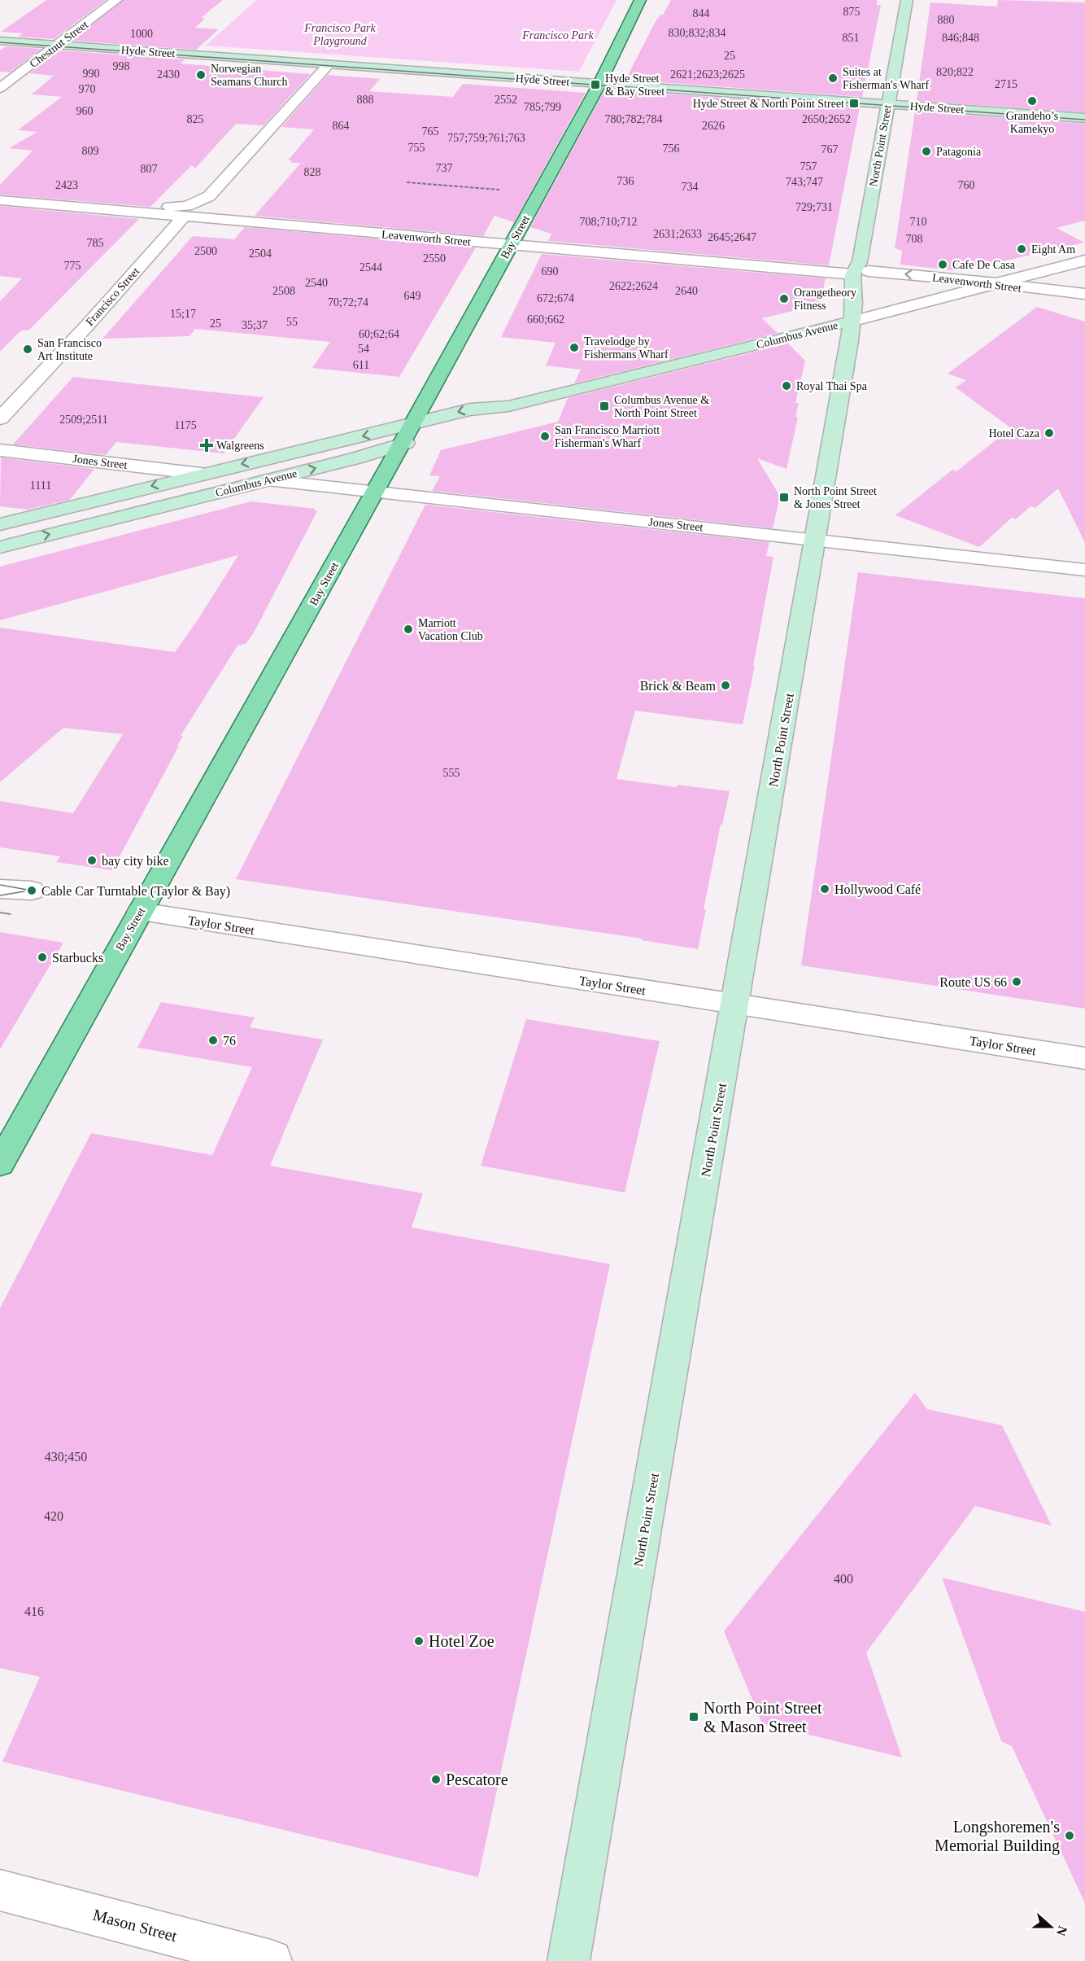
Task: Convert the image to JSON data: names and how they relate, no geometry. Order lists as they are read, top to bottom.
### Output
{
  "streets": {
    "main road": ["Bay Street"],
    "street": [
      "Chestnut Street",
      "Hyde Street",
      "North Point Street",
      "Leavenworth Street",
      "Francisco Street",
      "Columbus Avenue",
      "Jones Street",
      "Taylor Street",
      "Mason Street"
    ]
  },
  "crossings": [
    ["Chestnut Street", "Hyde Street"],
    ["Hyde Street", "North Point Street"],
    ["Hyde Street", "Bay Street"],
    ["Hyde Street", "Francisco Street"],
    ["North Point Street", "Leavenworth Street"],
    ["North Point Street", "Columbus Avenue"],
    ["North Point Street", "Jones Street"],
    ["North Point Street", "Taylor Street"],
    ["Bay Street", "Leavenworth Street"],
    ["Bay Street", "Columbus Avenue"],
    ["Bay Street", "Jones Street"],
    ["Bay Street", "Taylor Street"],
    ["Leavenworth Street", "Francisco Street"],
    ["Leavenworth Street", "Columbus Avenue"],
    ["Columbus Avenue", "Jones Street"]
  ],
  "parks": ["Francisco Park Playground", "Francisco Park"],
  "places": {
    "other": [
      "Norwegian Seamans Church",
      "Suites at Fisherman's Wharf",
      "Grandeho’s Kamekyo",
      "Patagonia",
      "Eight Am",
      "Cafe De Casa",
      "Orangetheory Fitness",
      "Travelodge by Fishermans Wharf",
      "San Francisco Art Institute",
      "Royal Thai Spa",
      "Hotel Caza",
      "San Francisco Marriott Fisherman's Wharf",
      "Marriott Vacation Club",
      "Brick & Beam",
      "bay city bike",
      "Hollywood Café",
      "Cable Car Turntable (Taylor & Bay)",
      "Starbucks",
      "Route US 66",
      "76",
      "Hotel Zoe",
      "Pescatore",
      "Longshoremen's Memorial Building"
    ],
    "transit": [
      "Hyde Street & Bay Street",
      "Hyde Street & North Point Street",
      "Columbus Avenue & North Point Street",
      "North Point Street & Jones Street",
      "North Point Street & Mason Street"
    ],
    "health": ["Walgreens"]
  },
  "house_numbers": [
    "875",
    "844",
    "880",
    "830;832;834",
    "1000",
    "851",
    "846;848",
    "25",
    "998",
    "820;822",
    "990",
    "2430",
    "2621;2623;2625",
    "2715",
    "970",
    "888",
    "2552",
    "785;799",
    "960",
    "825",
    "780;782;784",
    "2650;2652",
    "864",
    "2626",
    "765",
    "757;759;761;763",
    "755",
    "756",
    "767",
    "809",
    "757",
    "737",
    "807",
    "828",
    "736",
    "743;747",
    "2423",
    "760",
    "734",
    "729;731",
    "708;710;712",
    "710",
    "2631;2633",
    "2645;2647",
    "708",
    "785",
    "2500",
    "2504",
    "2550",
    "775",
    "2544",
    "690",
    "2540",
    "2622;2624",
    "2508",
    "2640",
    "649",
    "672;674",
    "70;72;74",
    "15;17",
    "660;662",
    "55",
    "25",
    "35;37",
    "60;62;64",
    "54",
    "611",
    "2509;2511",
    "1175",
    "1111",
    "555",
    "430;450",
    "420",
    "400",
    "416"
  ],
  "north": "right"
}
